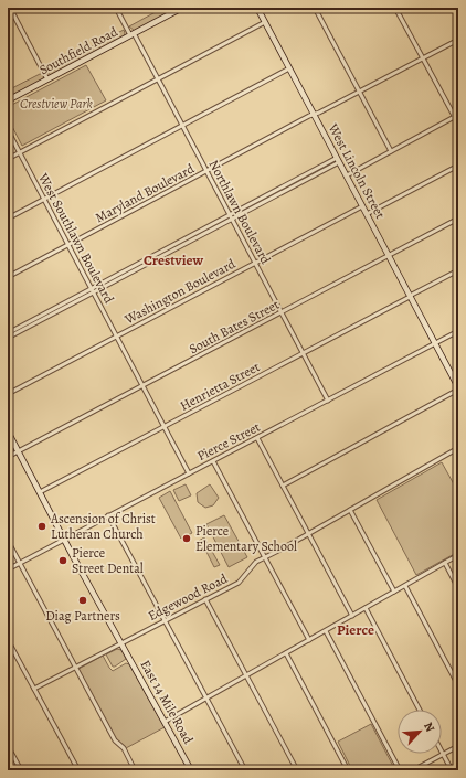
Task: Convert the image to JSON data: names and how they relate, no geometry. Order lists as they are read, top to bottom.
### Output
{
  "streets": {
    "main road": ["Southfield Road", "West Lincoln Street", "East 14 Mile Road"],
    "street": [
      "Maryland Boulevard",
      "Northlawn Boulevard",
      "West Southlawn Boulevard",
      "Washington Boulevard",
      "South Bates Street",
      "Henrietta Street",
      "Pierce Street",
      "Edgewood Road"
    ]
  },
  "crossings": [
    ["Southfield Road", "Northlawn Boulevard"],
    ["West Lincoln Street", "Maryland Boulevard"],
    ["West Lincoln Street", "Washington Boulevard"],
    ["West Lincoln Street", "South Bates Street"],
    ["West Lincoln Street", "Henrietta Street"],
    ["West Lincoln Street", "Pierce Street"],
    ["Maryland Boulevard", "Northlawn Boulevard"],
    ["Maryland Boulevard", "West Southlawn Boulevard"],
    ["Northlawn Boulevard", "Washington Boulevard"],
    ["Northlawn Boulevard", "South Bates Street"],
    ["Northlawn Boulevard", "Henrietta Street"],
    ["Northlawn Boulevard", "Pierce Street"],
    ["West Southlawn Boulevard", "Washington Boulevard"],
    ["West Southlawn Boulevard", "South Bates Street"],
    ["West Southlawn Boulevard", "Henrietta Street"],
    ["West Southlawn Boulevard", "Pierce Street"],
    ["South Bates Street", "East 14 Mile Road"],
    ["Henrietta Street", "East 14 Mile Road"],
    ["Pierce Street", "East 14 Mile Road"],
    ["Edgewood Road", "East 14 Mile Road"]
  ],
  "districts": ["Crestview", "Pierce"],
  "parks": ["Crestview Park"],
  "places": [
    "Ascension of Christ Lutheran Church",
    "Pierce Elementary School",
    "Pierce Street Dental",
    "Diag Partners"
  ],
  "north": "top right"
}
